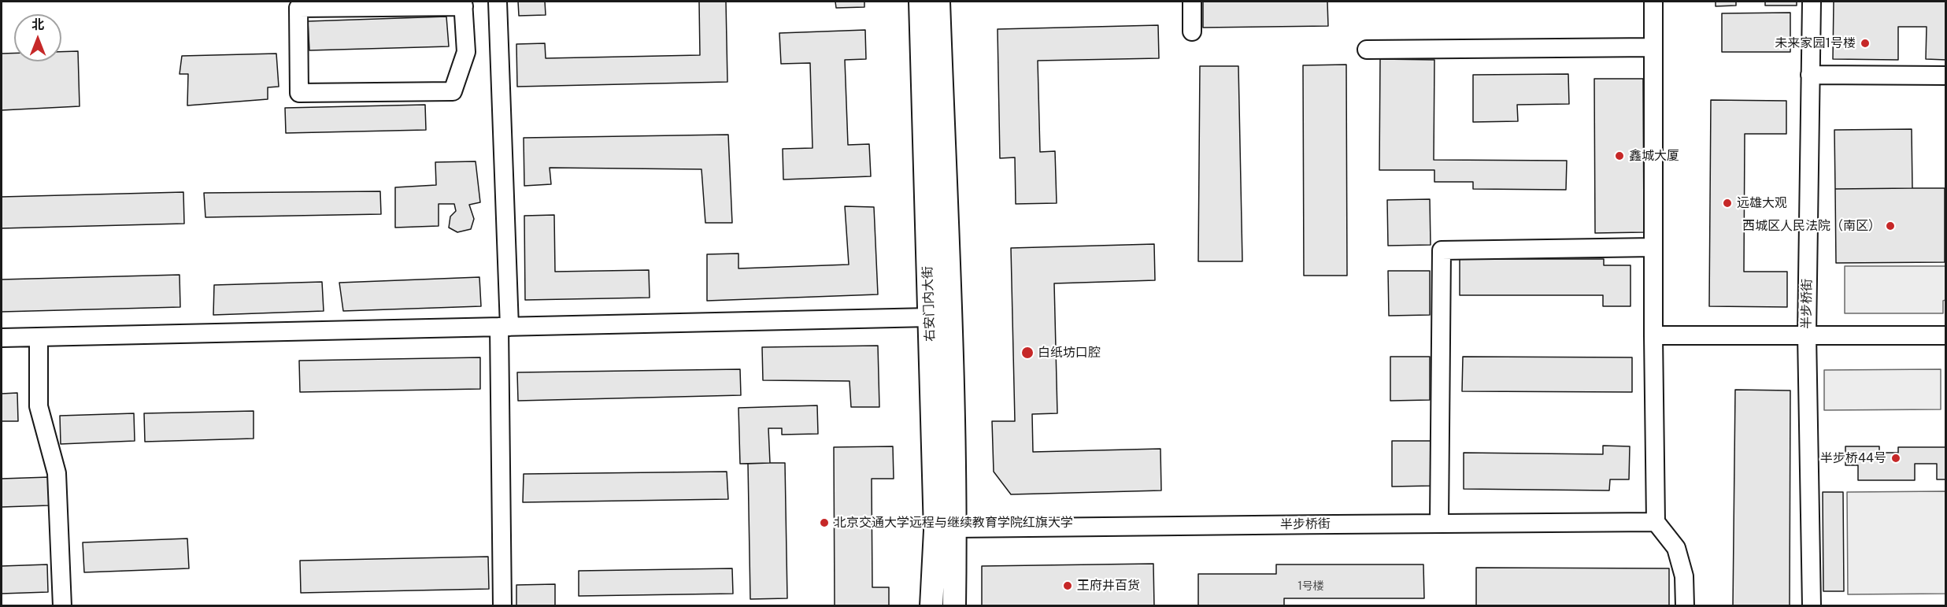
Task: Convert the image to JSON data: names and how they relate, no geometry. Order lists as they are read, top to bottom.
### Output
{
  "streets": {
    "main road": ["右安门内大街"],
    "street": ["半步桥街"]
  },
  "crossings": [
    ["右安门内大街", "半步桥街"]
  ],
  "places": [
    "未来家园1号楼",
    "鑫城大厦",
    "远雄大观",
    "西城区人民法院（南区）",
    "白纸坊口腔",
    "半步桥44号",
    "北京交通大学远程与继续教育学院红旗大学",
    "王府井百货"
  ],
  "house_numbers": ["1号楼"],
  "north": "top"
}
